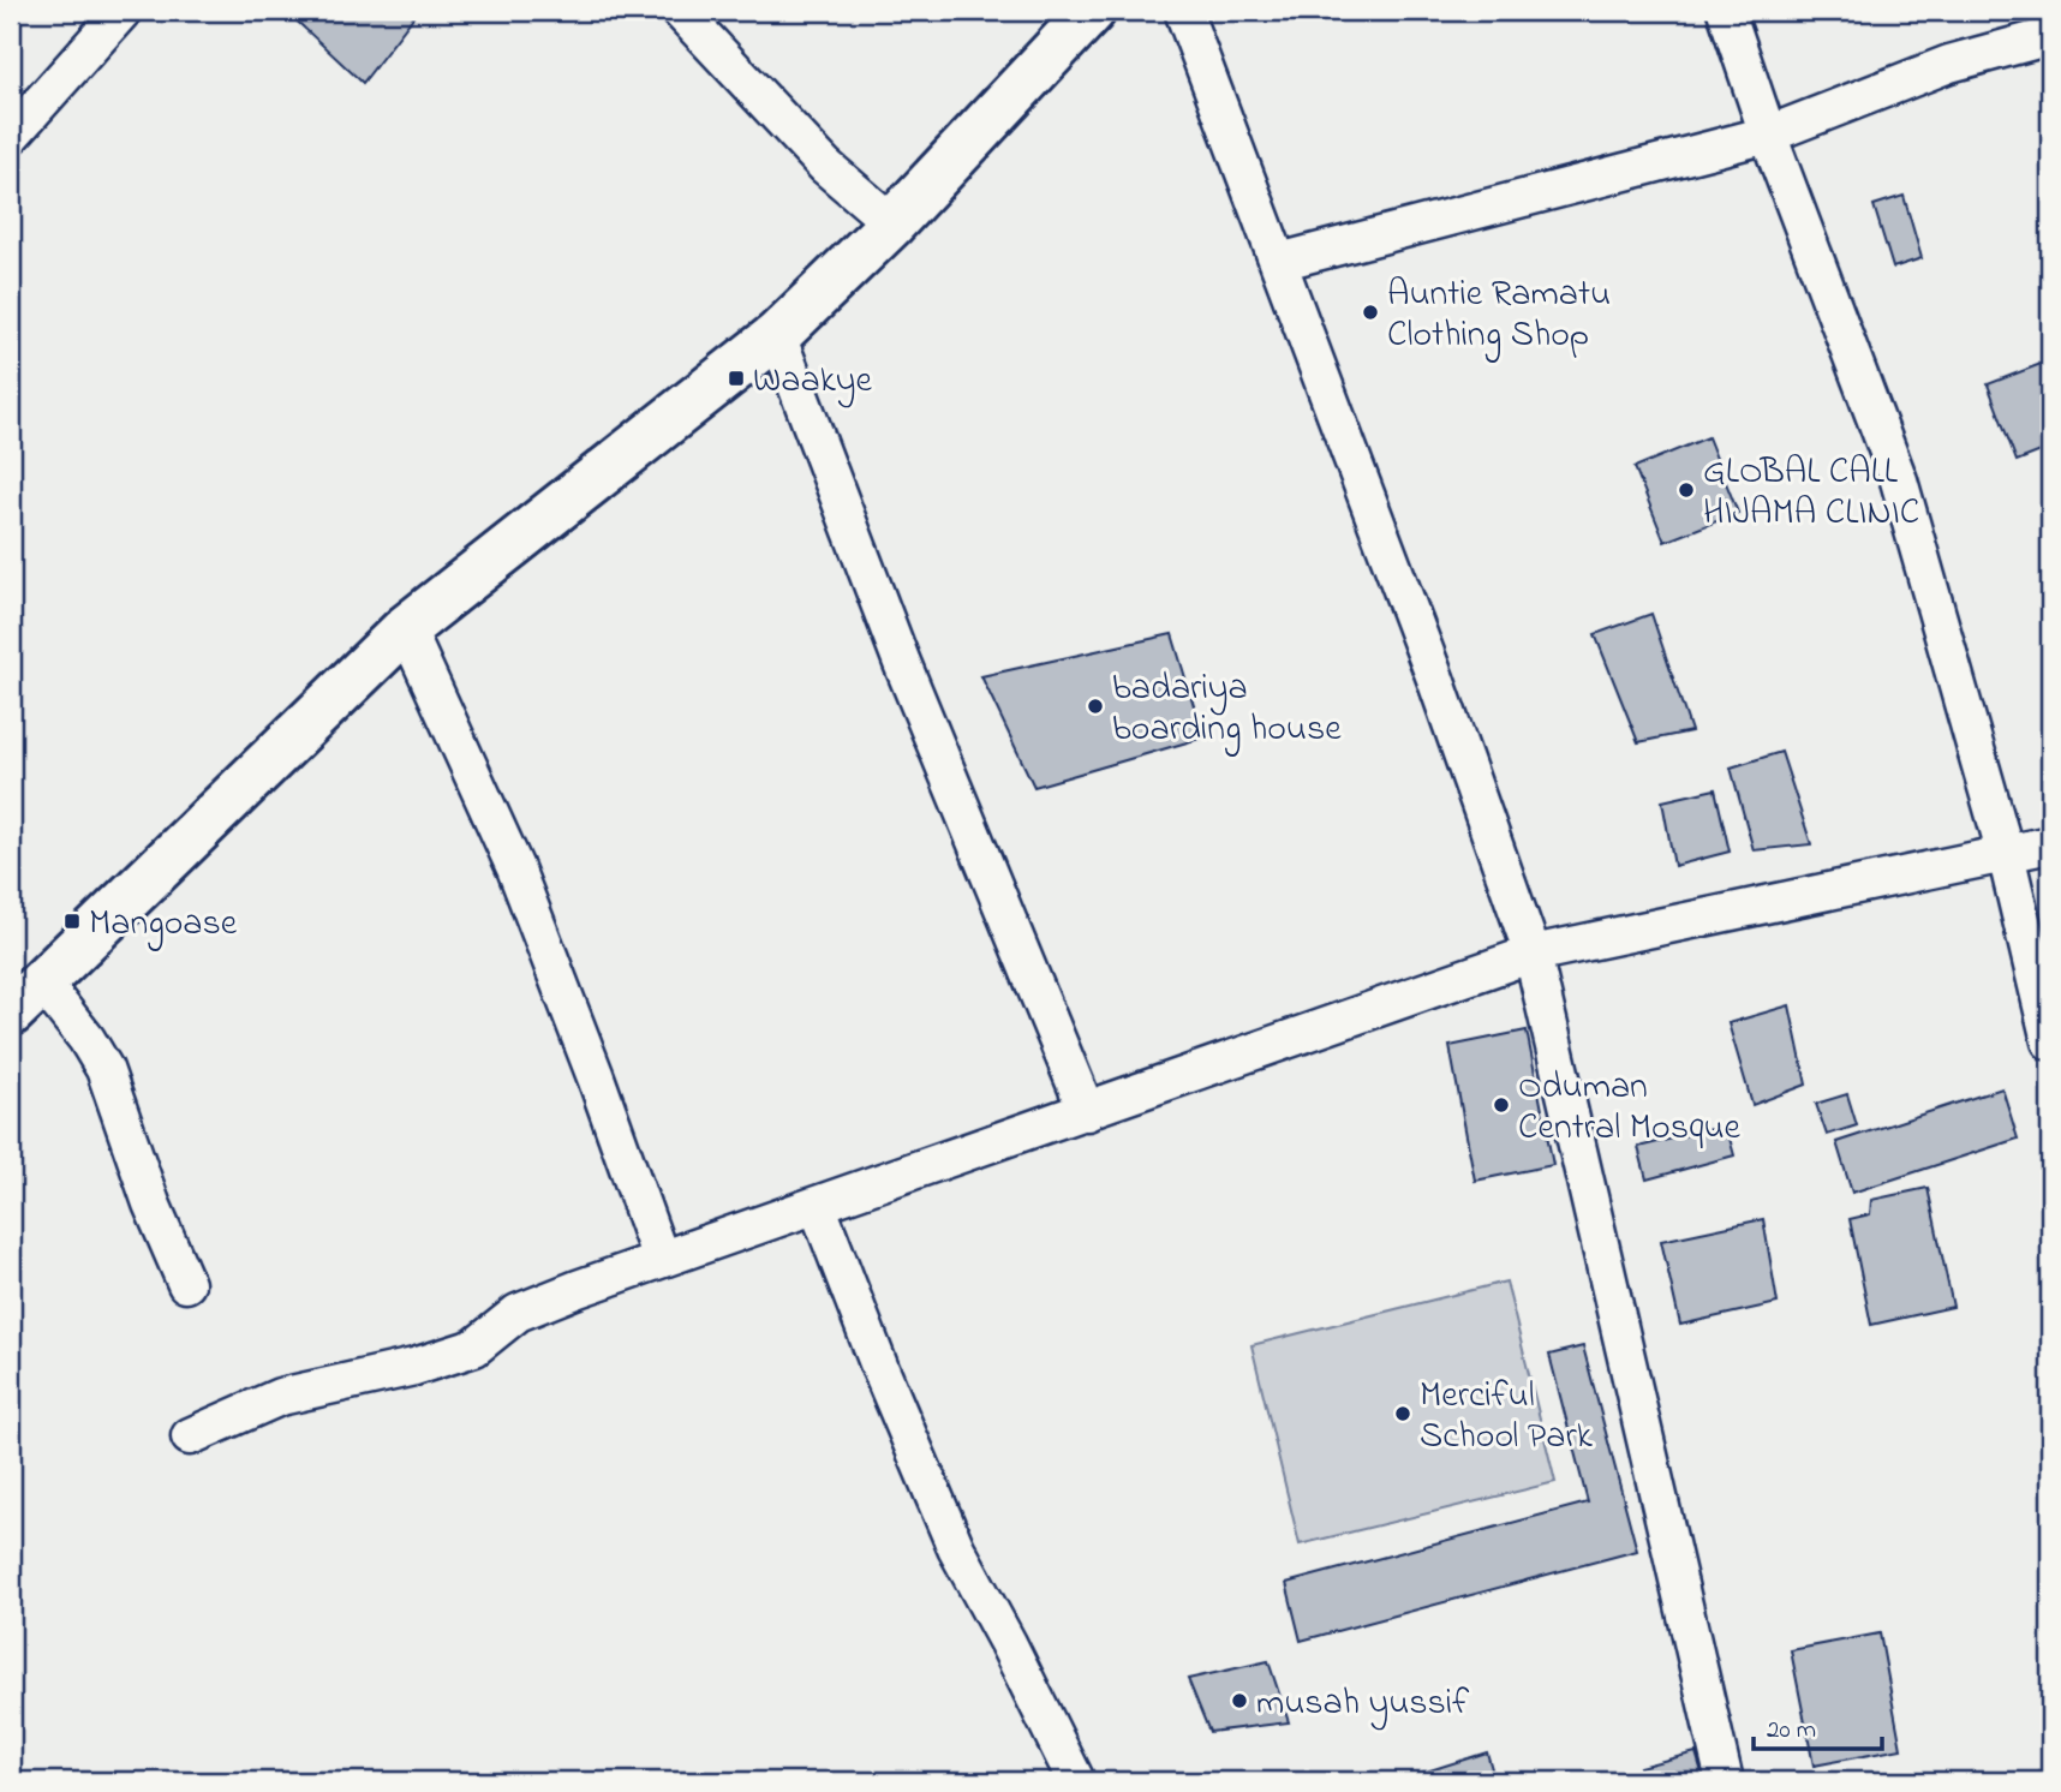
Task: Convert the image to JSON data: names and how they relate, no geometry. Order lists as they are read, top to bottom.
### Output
{
  "places": {
    "other": [
      "Auntie Ramatu Clothing Shop",
      "GLOBAL CALL HIJAMA CLINIC",
      "badariya boarding house",
      "Oduman Central Mosque",
      "Merciful School Park",
      "musah yussif"
    ],
    "transit": ["Waakye", "Mangoase"]
  },
  "scale_bar": "20 m"
}
